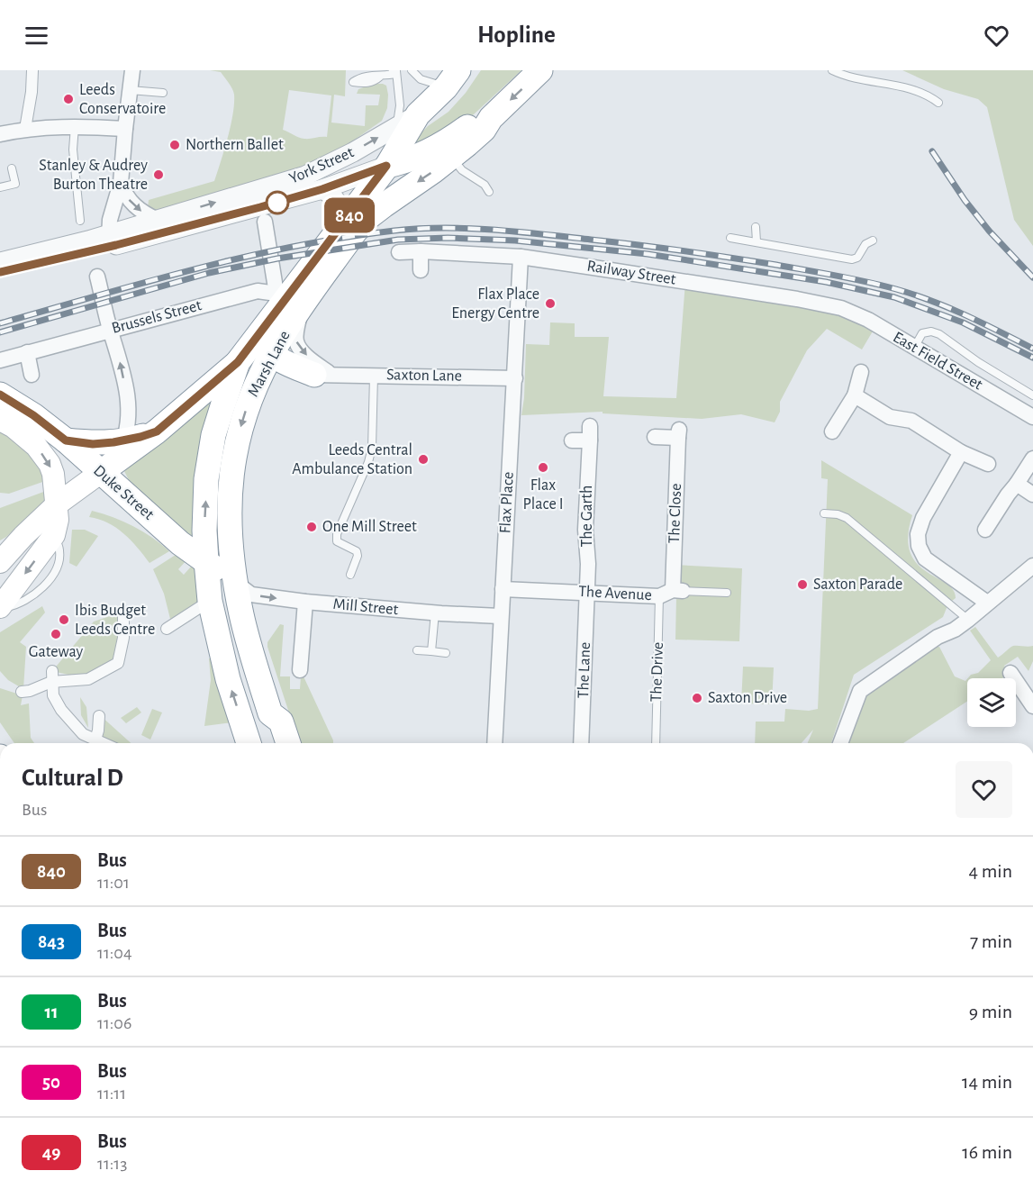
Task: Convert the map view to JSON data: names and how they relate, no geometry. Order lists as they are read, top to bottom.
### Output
{
  "streets": {
    "highway": ["Marsh Lane", "Duke Street"],
    "street": [
      "York Street",
      "Railway Street",
      "Brussels Street",
      "East Field Street",
      "Saxton Lane",
      "Flax Place",
      "The Close",
      "The Garth",
      "The Avenue",
      "Mill Street",
      "The Lane"
    ],
    "lane": ["The Drive"]
  },
  "crossings": [
    ["York Street", "Marsh Lane"],
    ["Railway Street", "East Field Street"],
    ["Railway Street", "Flax Place"],
    ["Brussels Street", "Marsh Lane"],
    ["Marsh Lane", "Duke Street"],
    ["Marsh Lane", "Mill Street"],
    ["Saxton Lane", "Flax Place"],
    ["Duke Street", "Mill Street"],
    ["Flax Place", "The Avenue"],
    ["Flax Place", "Mill Street"],
    ["The Close", "The Avenue"],
    ["The Close", "The Drive"],
    ["The Garth", "The Avenue"],
    ["The Garth", "The Lane"],
    ["The Avenue", "The Lane"],
    ["The Avenue", "The Drive"]
  ],
  "places": [
    "Leeds Conservatoire",
    "Northern Ballet",
    "Stanley & Audrey Burton Theatre",
    "Flax Place Energy Centre",
    "Leeds Central Ambulance Station",
    "Flax Place I",
    "One Mill Street",
    "Saxton Parade",
    "Ibis Budget Leeds Centre",
    "Gateway",
    "Saxton Drive"
  ],
  "lines": ["bus line 840"],
  "page": {
    "header": "Hopline",
    "on_map": "840",
    "heading": ["Cultural D", "Bus"],
    "list": [
      {
        "mark": "840",
        "name": "Bus",
        "note": "11:01",
        "value": "4 min"
      },
      {
        "mark": "843",
        "name": "Bus",
        "note": "11:04",
        "value": "7 min"
      },
      {
        "mark": "11",
        "name": "Bus",
        "note": "11:06",
        "value": "9 min"
      },
      {
        "mark": "50",
        "name": "Bus",
        "note": "11:11",
        "value": "14 min"
      },
      {
        "mark": "49",
        "name": "Bus",
        "note": "11:13",
        "value": "16 min"
      }
    ]
  }
}
